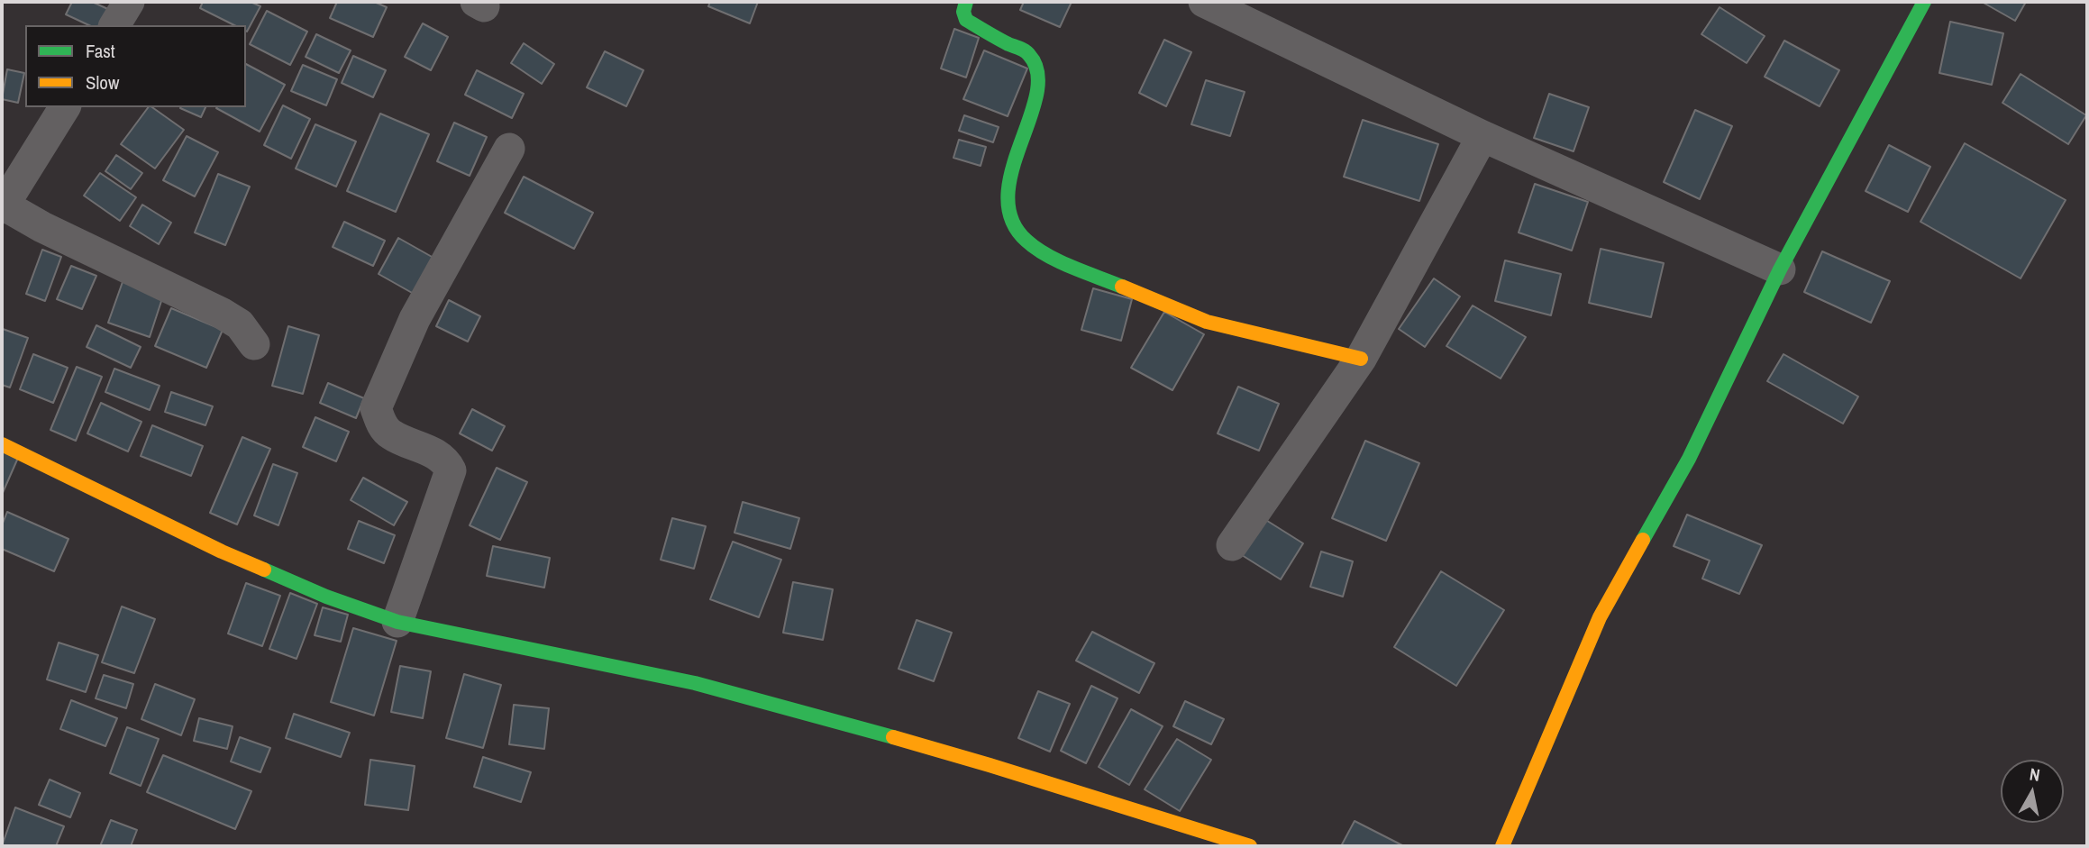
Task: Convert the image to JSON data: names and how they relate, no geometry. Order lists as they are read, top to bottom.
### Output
{
  "legend": ["Fast", "Slow"],
  "north": "top"
}
